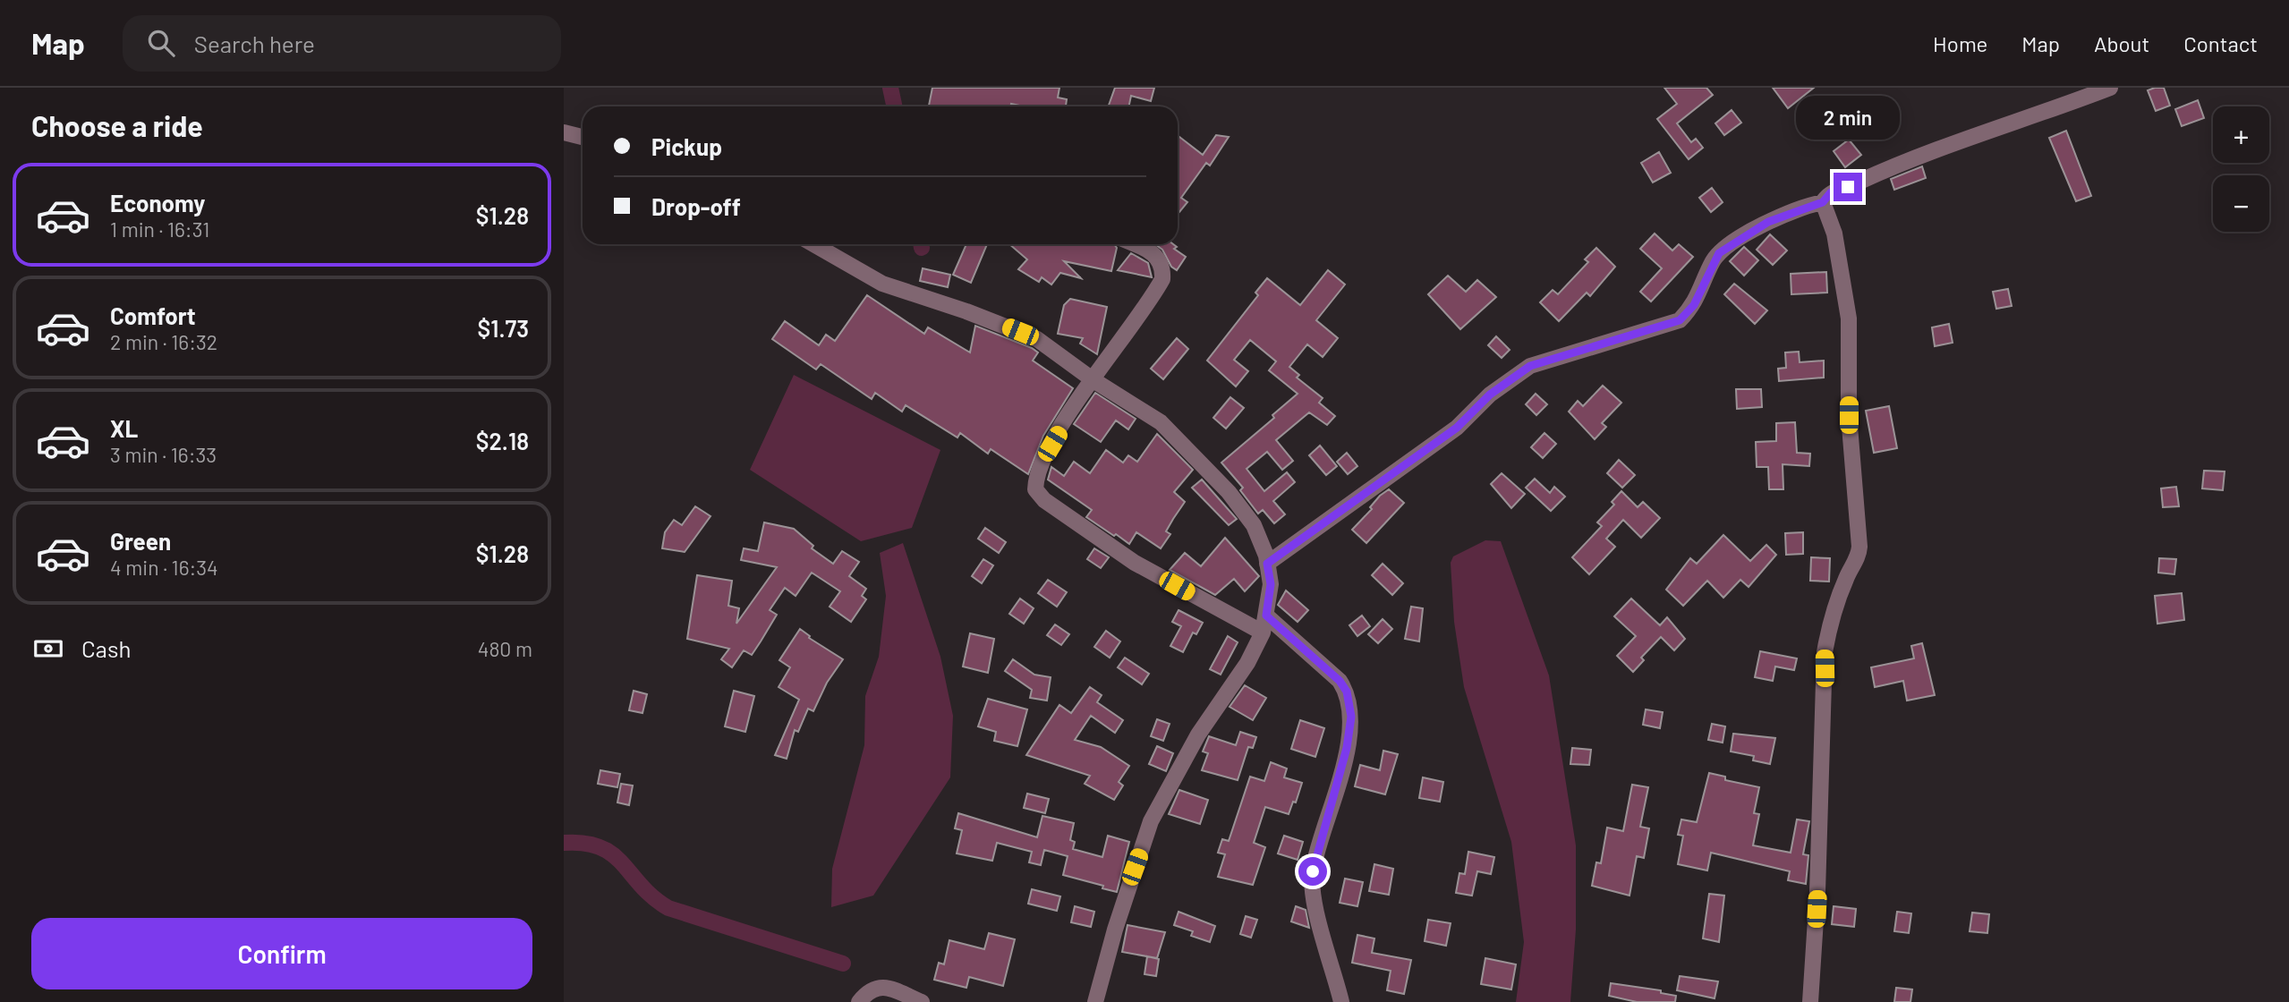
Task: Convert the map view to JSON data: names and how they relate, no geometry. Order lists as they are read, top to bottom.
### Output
{
  "page": {
    "header": "Map",
    "search": "Search here",
    "nav": [
      "Home",
      "Map",
      "About",
      "Contact"
    ],
    "heading": "Choose a ride",
    "bubble": "2 min",
    "map_buttons": ["+", "−"],
    "banner": ["Pickup", "Drop-off"],
    "list": [
      {
        "name": "Economy",
        "note": "1 min · 16:31",
        "value": "$1.28"
      },
      {
        "name": "Comfort",
        "note": "2 min · 16:32",
        "value": "$1.73"
      },
      {
        "name": "XL",
        "note": "3 min · 16:33",
        "value": "$2.18"
      },
      {
        "name": "Green",
        "note": "4 min · 16:34",
        "value": "$1.28"
      }
    ],
    "pay": ["Cash", "480 m"],
    "buttons": "Confirm"
  }
}
